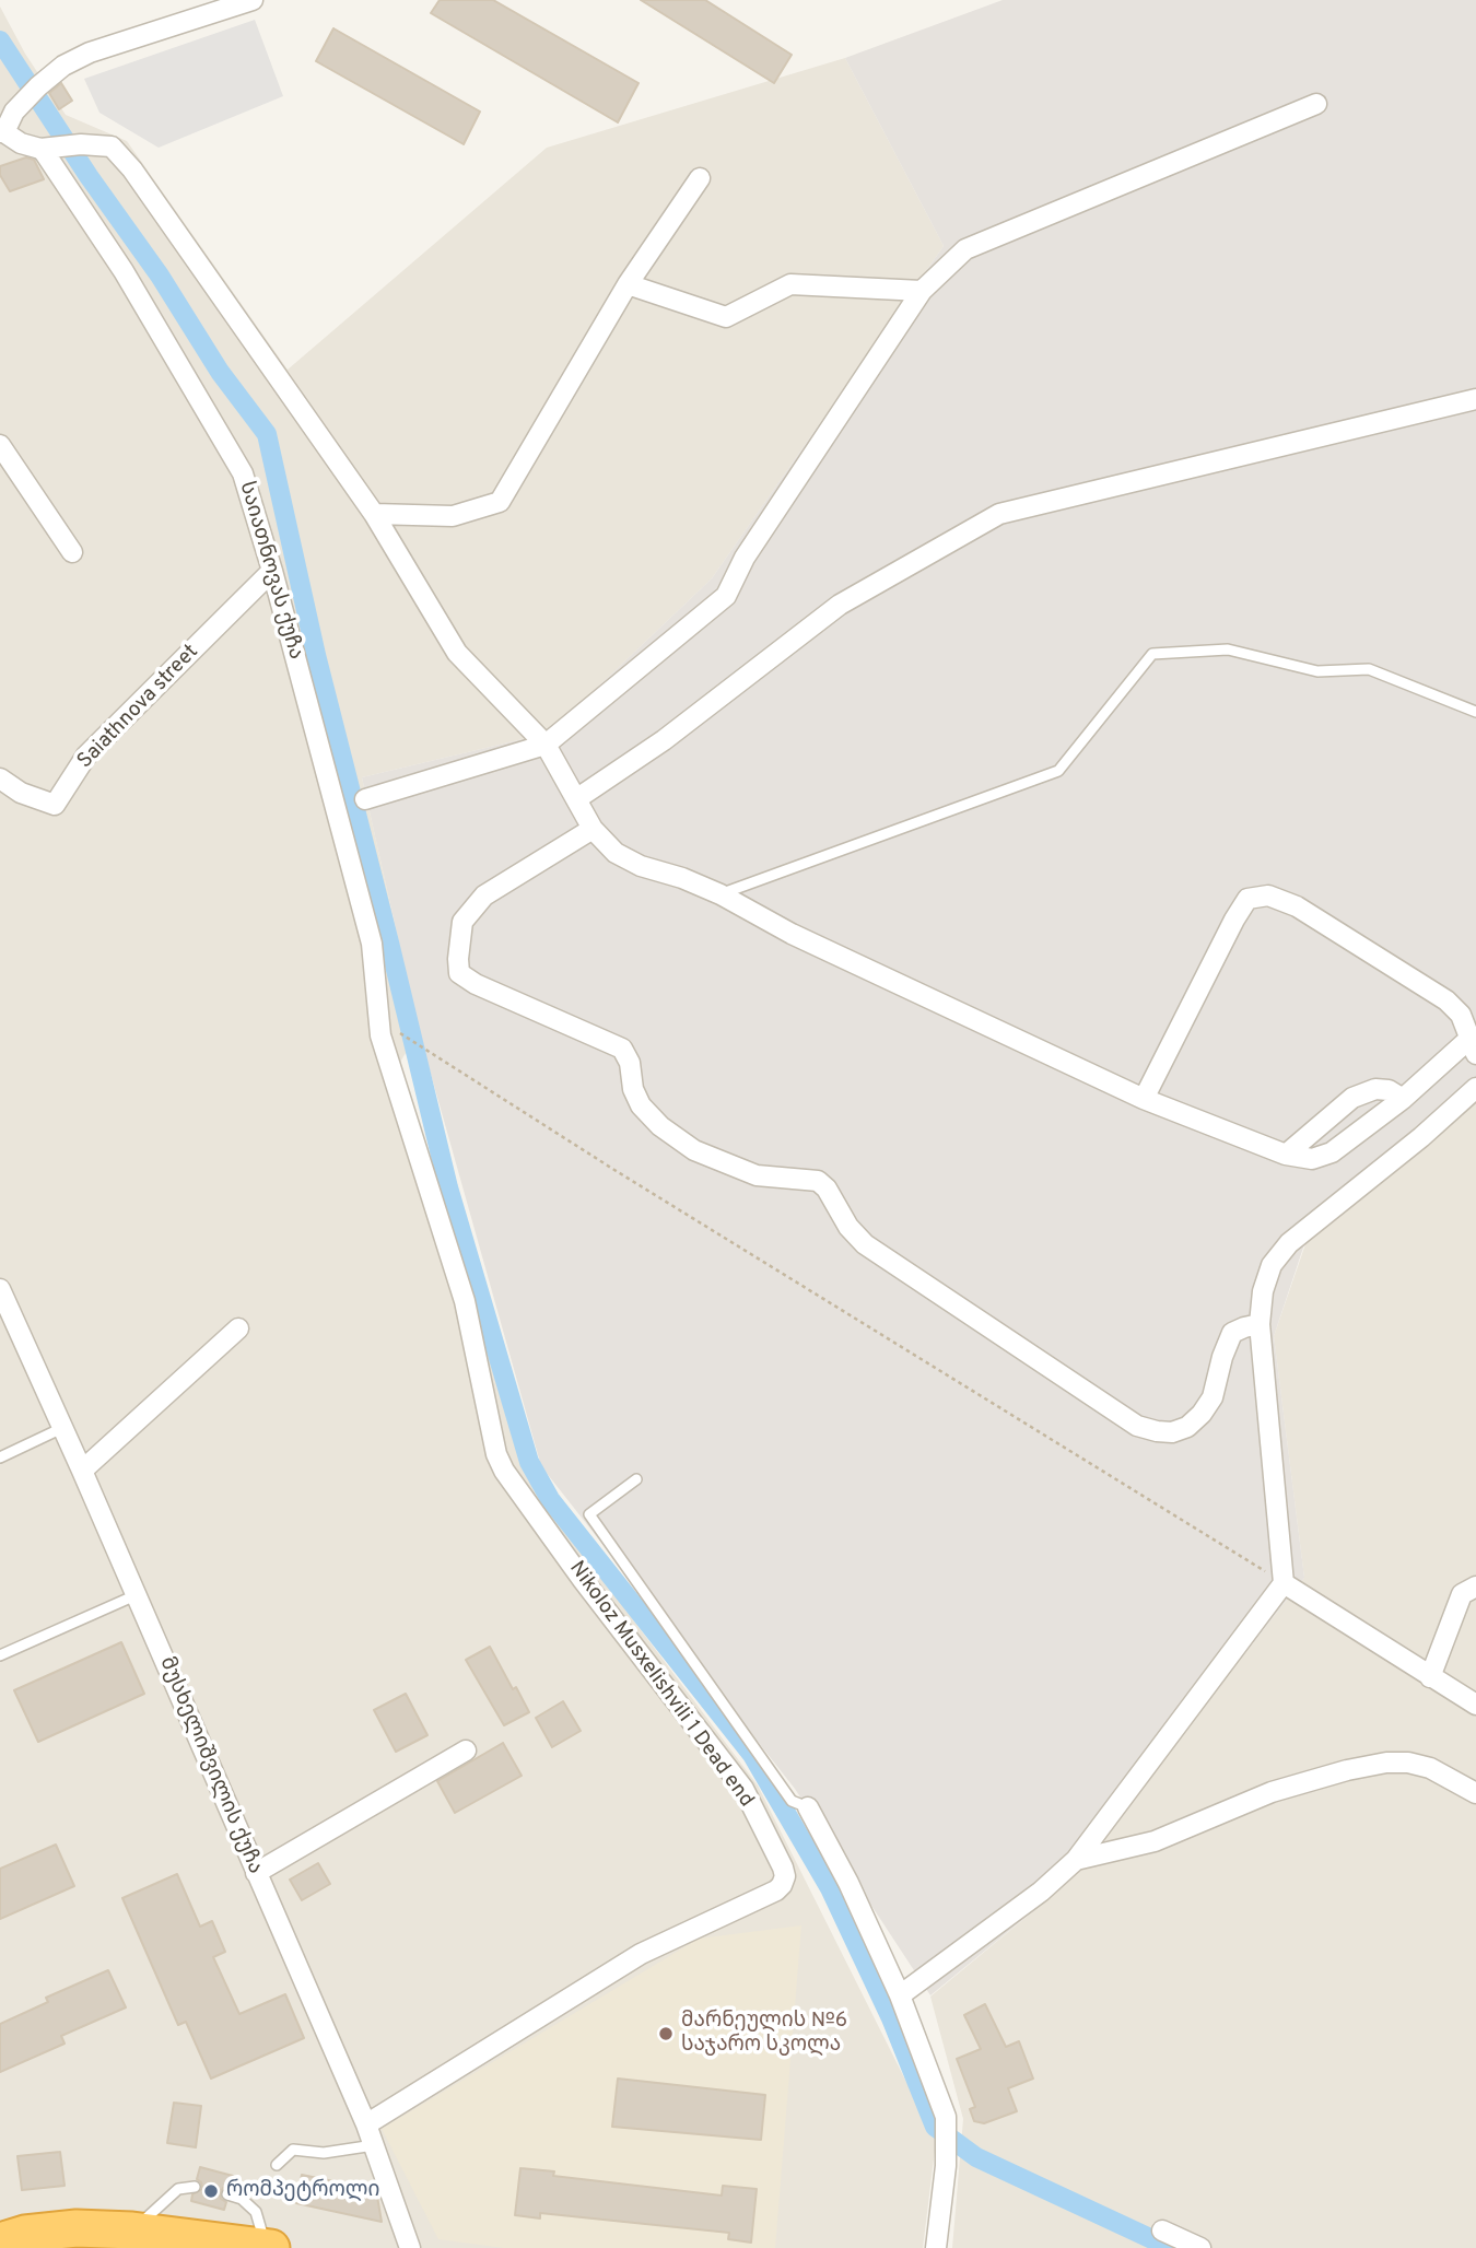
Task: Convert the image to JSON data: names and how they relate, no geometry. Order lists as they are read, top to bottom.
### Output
{
  "streets": {
    "street": [
      "საიათნოვას ქუჩა",
      "Saiathnova street",
      "Nikoloz Musxelishvili 1 Dead end",
      "მუსხელიშვილის ქუჩა"
    ]
  },
  "crossings": [
    ["საიათნოვას ქუჩა", "Saiathnova street"],
    ["საიათნოვას ქუჩა", "Nikoloz Musxelishvili 1 Dead end"],
    ["Nikoloz Musxelishvili 1 Dead end", "მუსხელიშვილის ქუჩა"]
  ],
  "places": ["მარნეულის №6 საჯარო სკოლა", "რომპეტროლი"]
}
